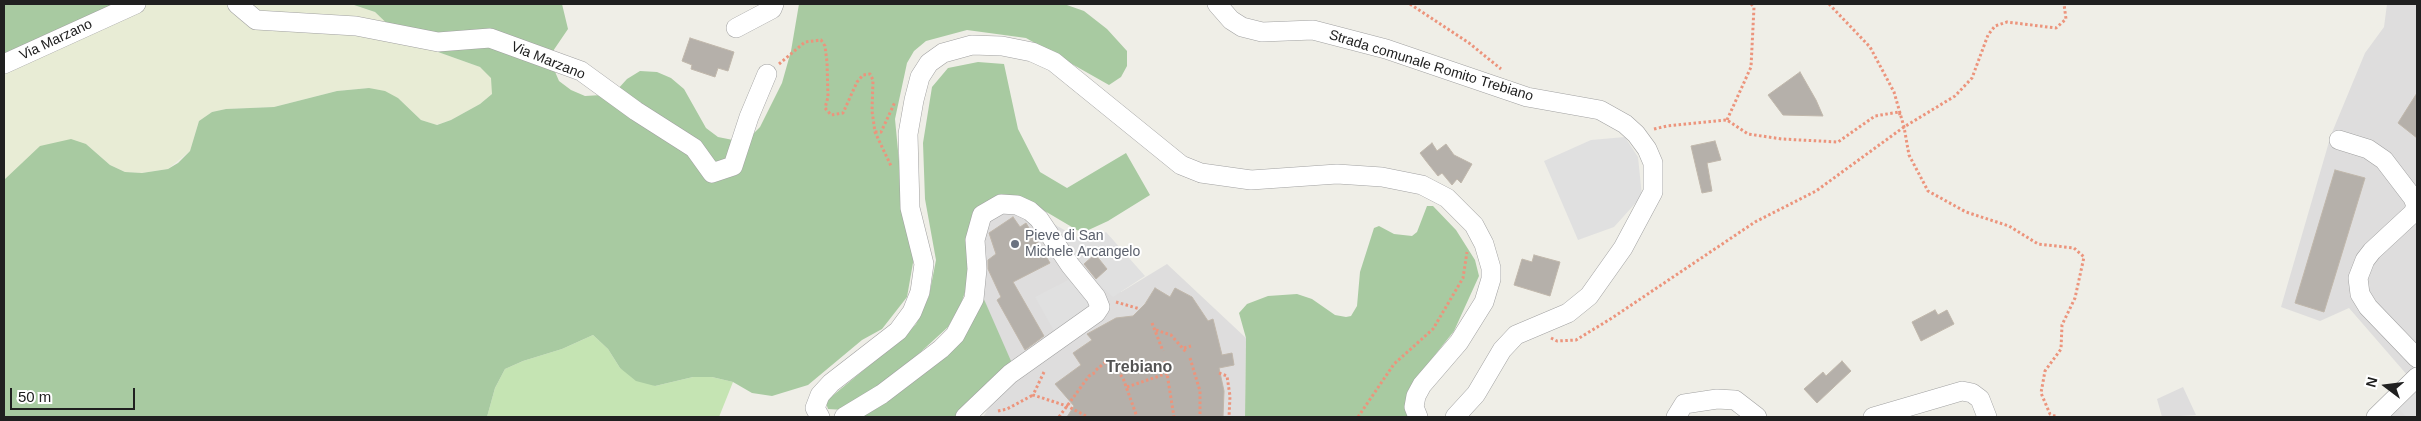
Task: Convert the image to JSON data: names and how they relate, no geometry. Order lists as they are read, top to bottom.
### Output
{
  "streets": {
    "street": ["Via Marzano", "Strada comunale Romito Trebiano"]
  },
  "districts": ["Trebiano"],
  "places": ["Pieve di San Michele Arcangelo"],
  "scale_bar": "50 m",
  "north": "left"
}
